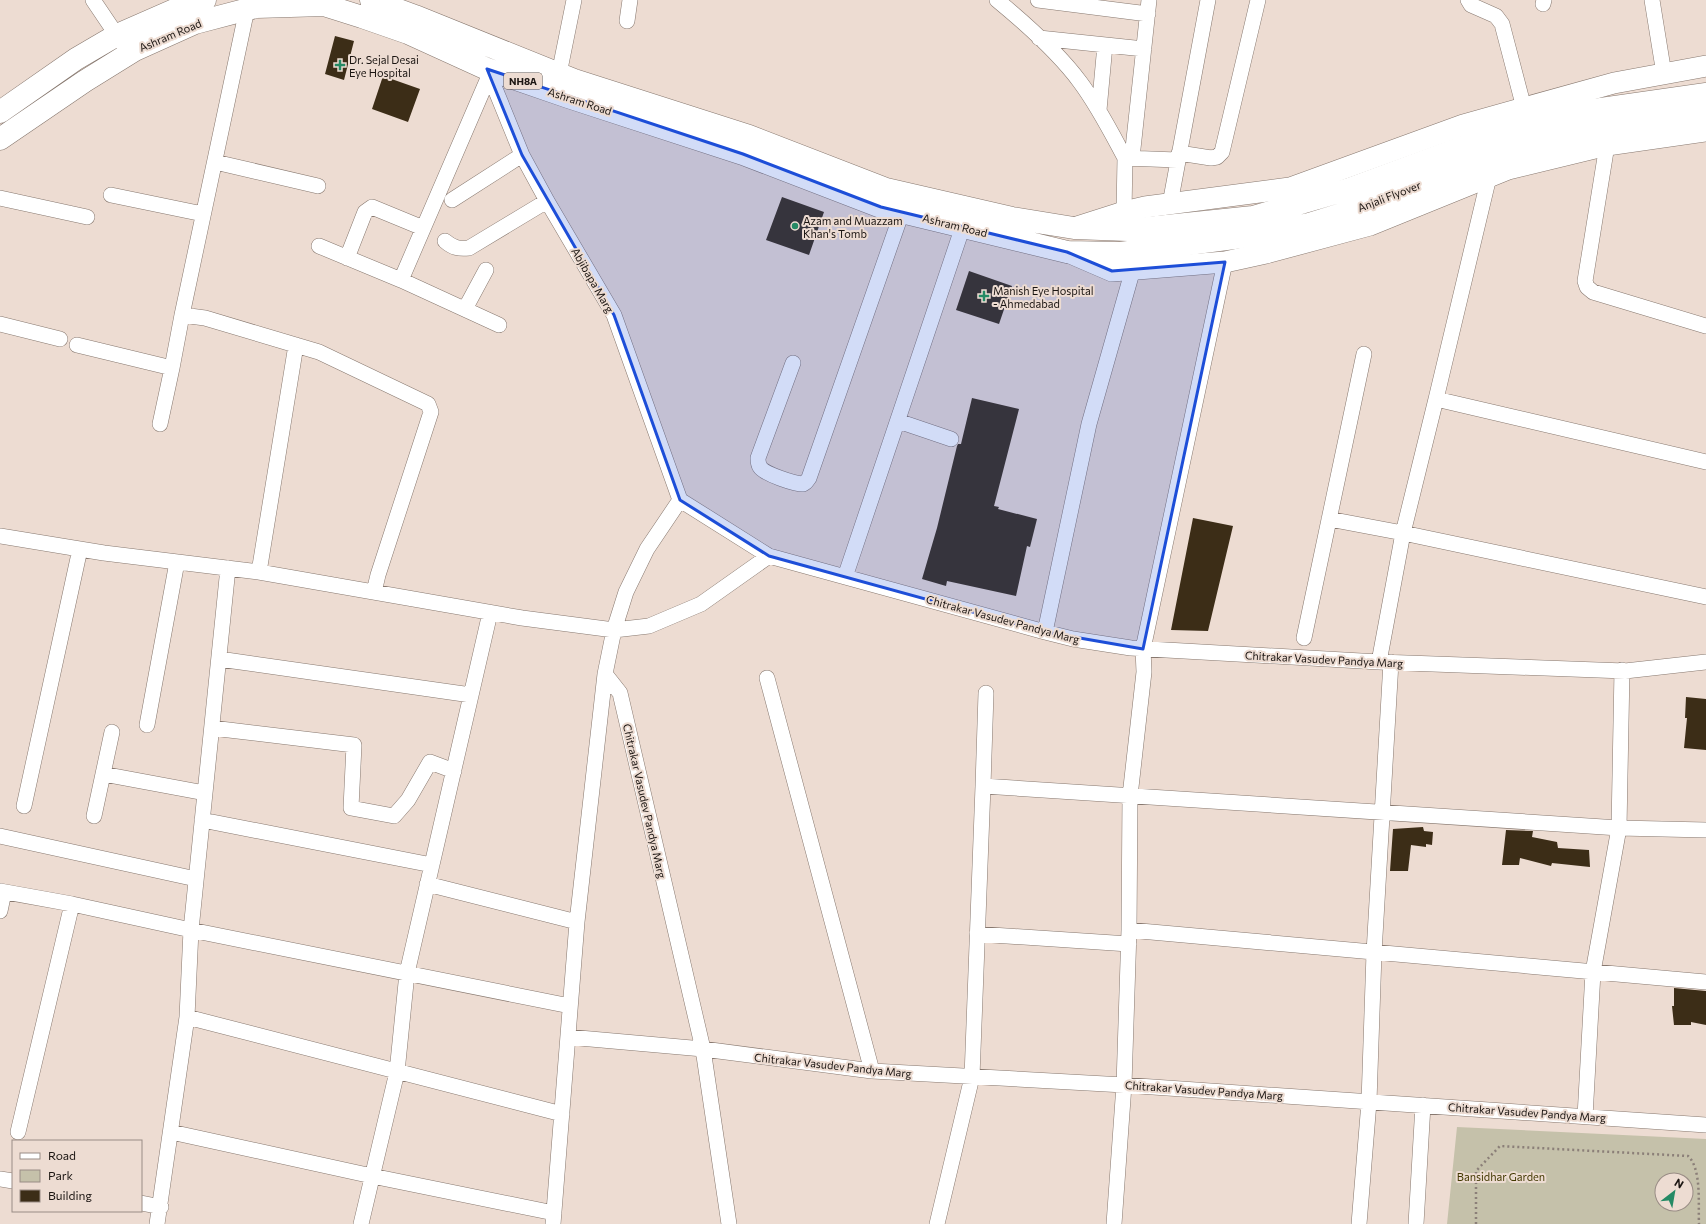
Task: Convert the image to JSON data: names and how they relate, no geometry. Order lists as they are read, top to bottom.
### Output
{
  "streets": {
    "main road": ["Ashram Road", "NH8A", "Anjali Flyover"],
    "street": ["Abjibapa Marg", "Chitrakar Vasudev Pandya Marg"]
  },
  "crossings": [
    ["Ashram Road", "Anjali Flyover"],
    ["Ashram Road", "Abjibapa Marg"],
    ["Abjibapa Marg", "Chitrakar Vasudev Pandya Marg"]
  ],
  "parks": ["Bansidhar Garden"],
  "places": {
    "health": ["Dr. Sejal Desai Eye Hospital", "Manish Eye Hospital - Ahmedabad"],
    "other": ["Azam and Muazzam Khan's Tomb"]
  },
  "legend": ["Road", "Park", "Building"],
  "north": "top right"
}
